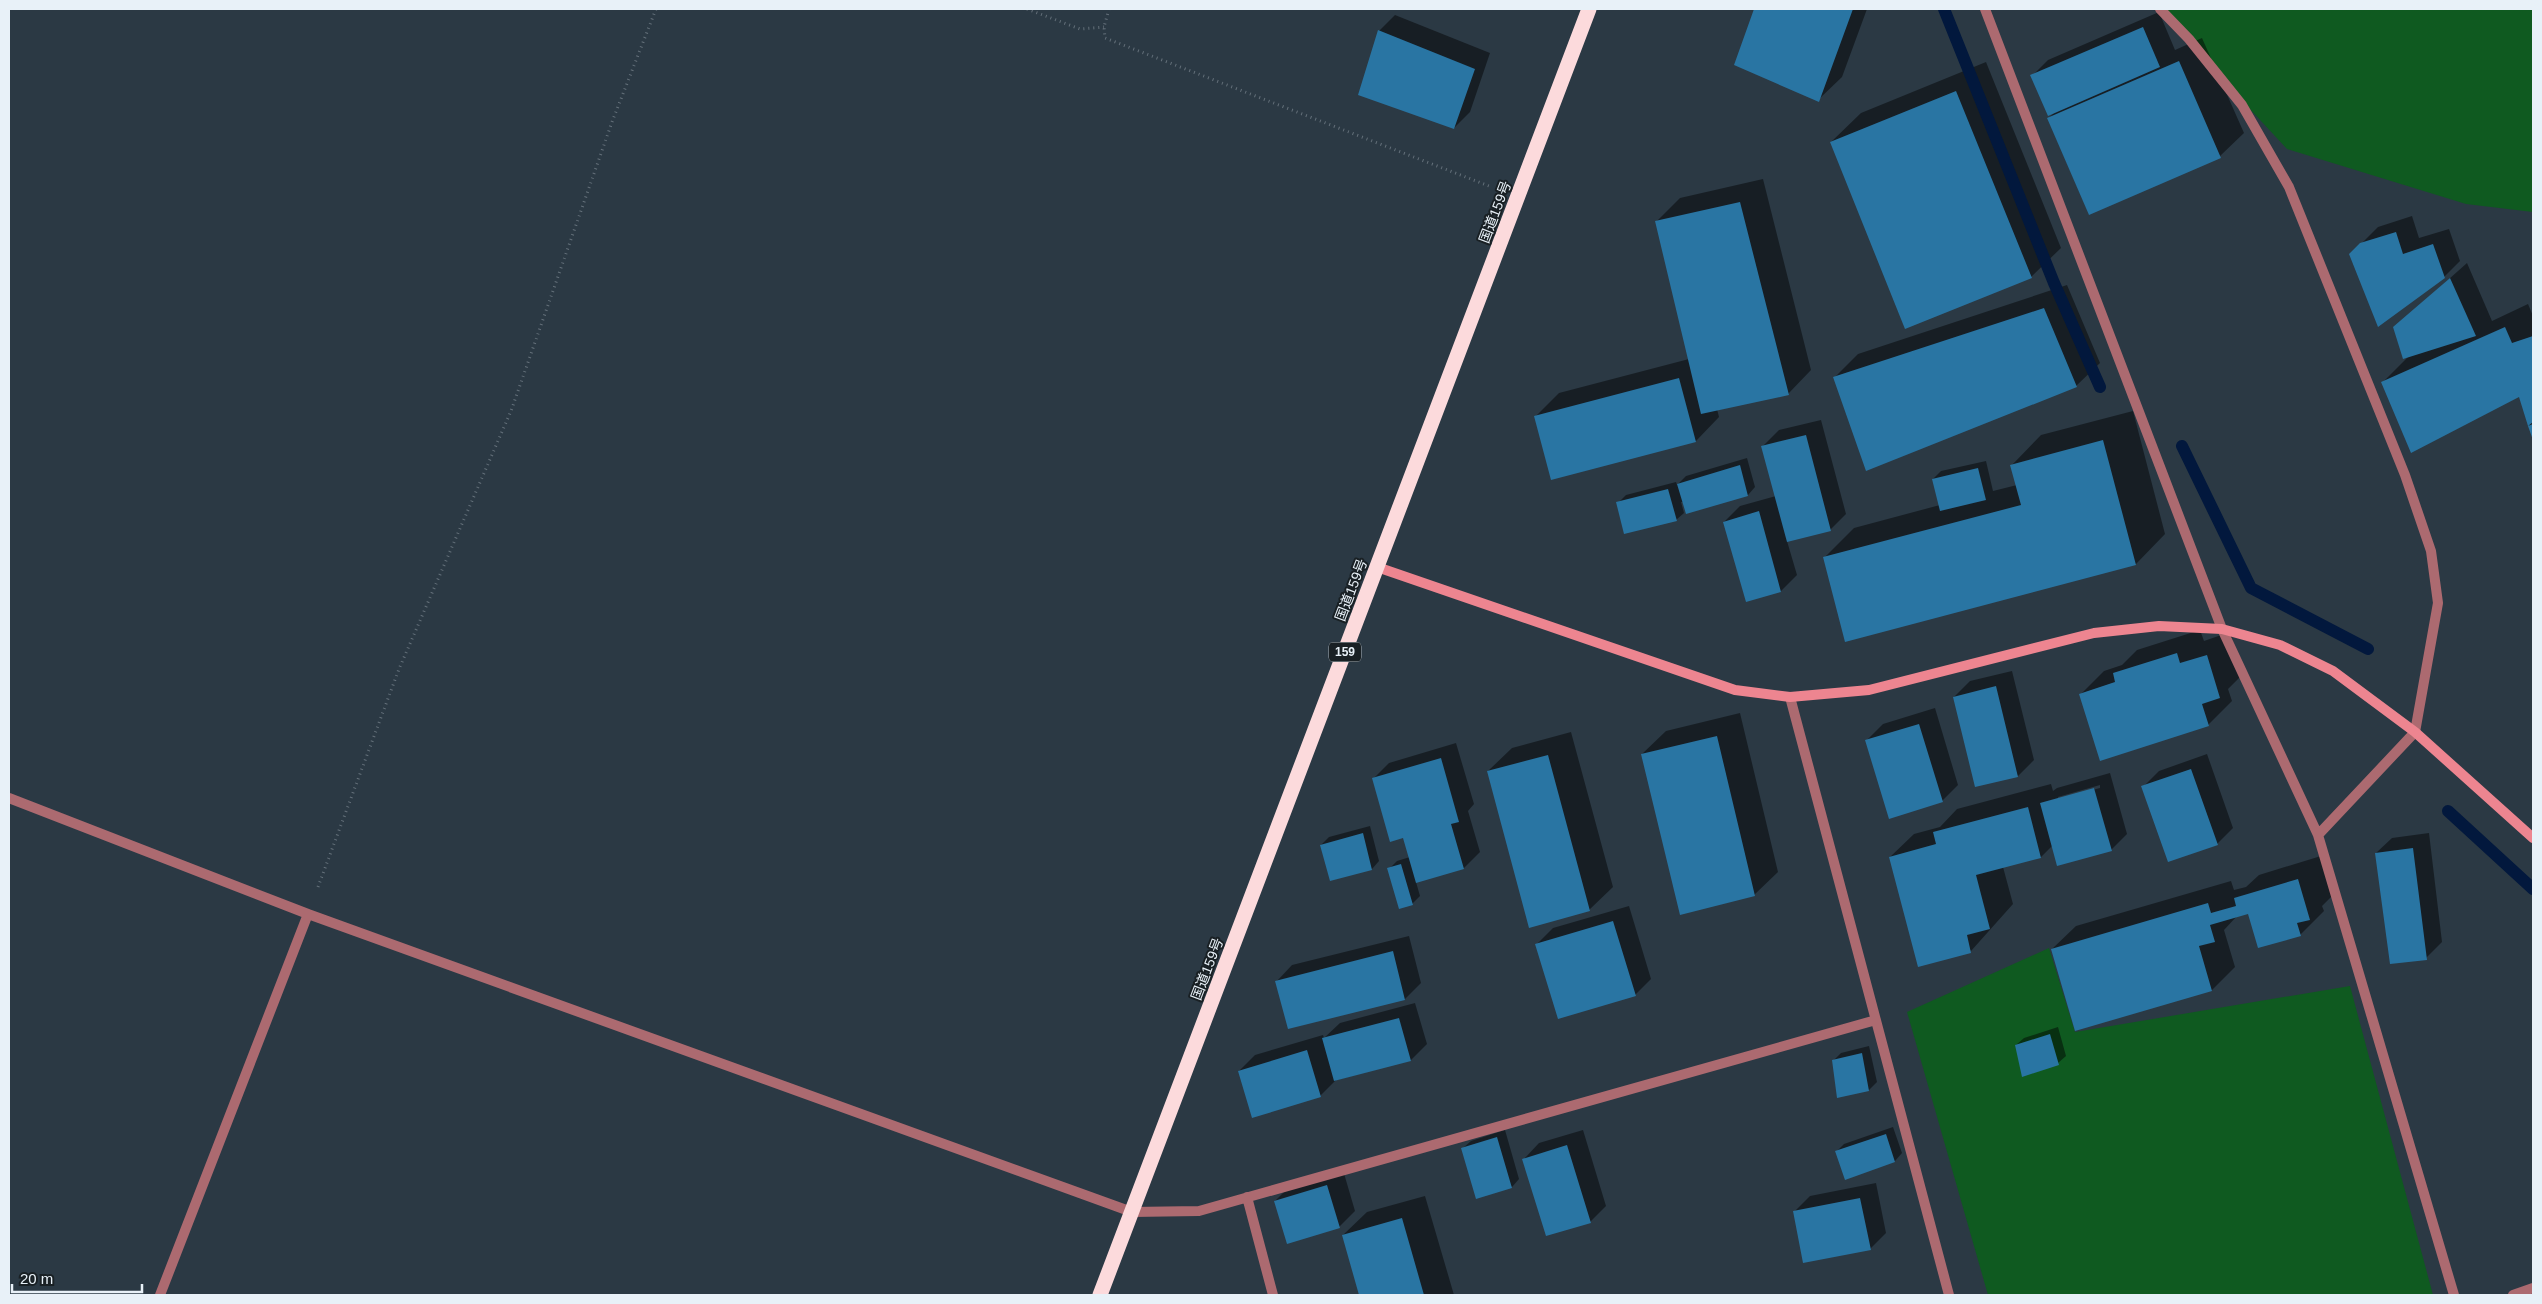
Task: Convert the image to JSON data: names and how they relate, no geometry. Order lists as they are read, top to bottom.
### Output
{
  "streets": {
    "highway": ["国道159号", "159"]
  },
  "scale_bar": "20 m"
}
